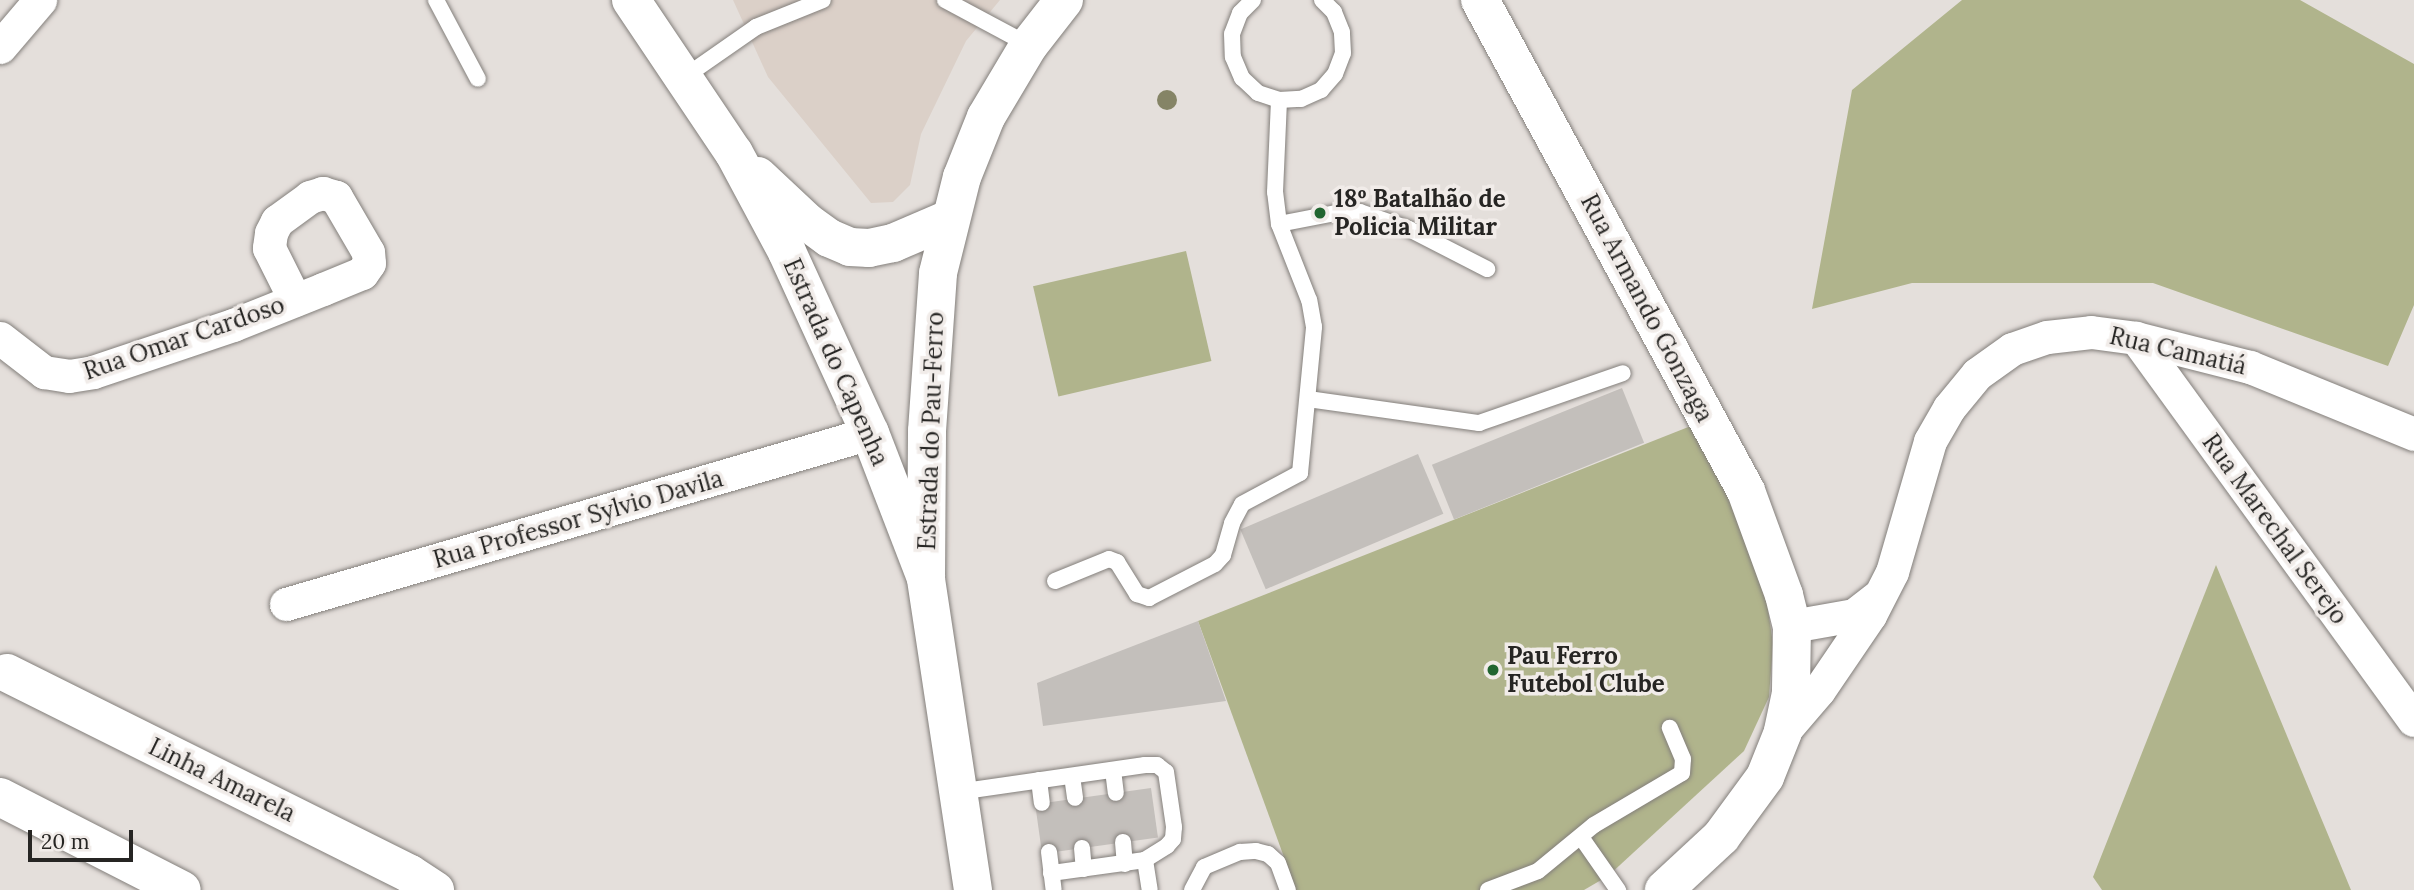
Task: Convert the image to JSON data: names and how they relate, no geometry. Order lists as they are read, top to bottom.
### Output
{
  "streets": {
    "main road": [
      "Rua Armando Gonzaga",
      "Rua Camatiá",
      "Estrada do Capenha",
      "Estrada do Pau-Ferro",
      "Linha Amarela"
    ],
    "street": ["Rua Omar Cardoso", "Rua Professor Sylvio Davila", "Rua Marechal Serejo"]
  },
  "crossings": [
    ["Rua Armando Gonzaga", "Rua Camatiá"],
    ["Rua Camatiá", "Rua Marechal Serejo"],
    ["Estrada do Capenha", "Estrada do Pau-Ferro"],
    ["Estrada do Capenha", "Rua Professor Sylvio Davila"]
  ],
  "places": ["18º Batalhão de Policia Militar", "Pau Ferro Futebol Clube"],
  "scale_bar": "20 m"
}
